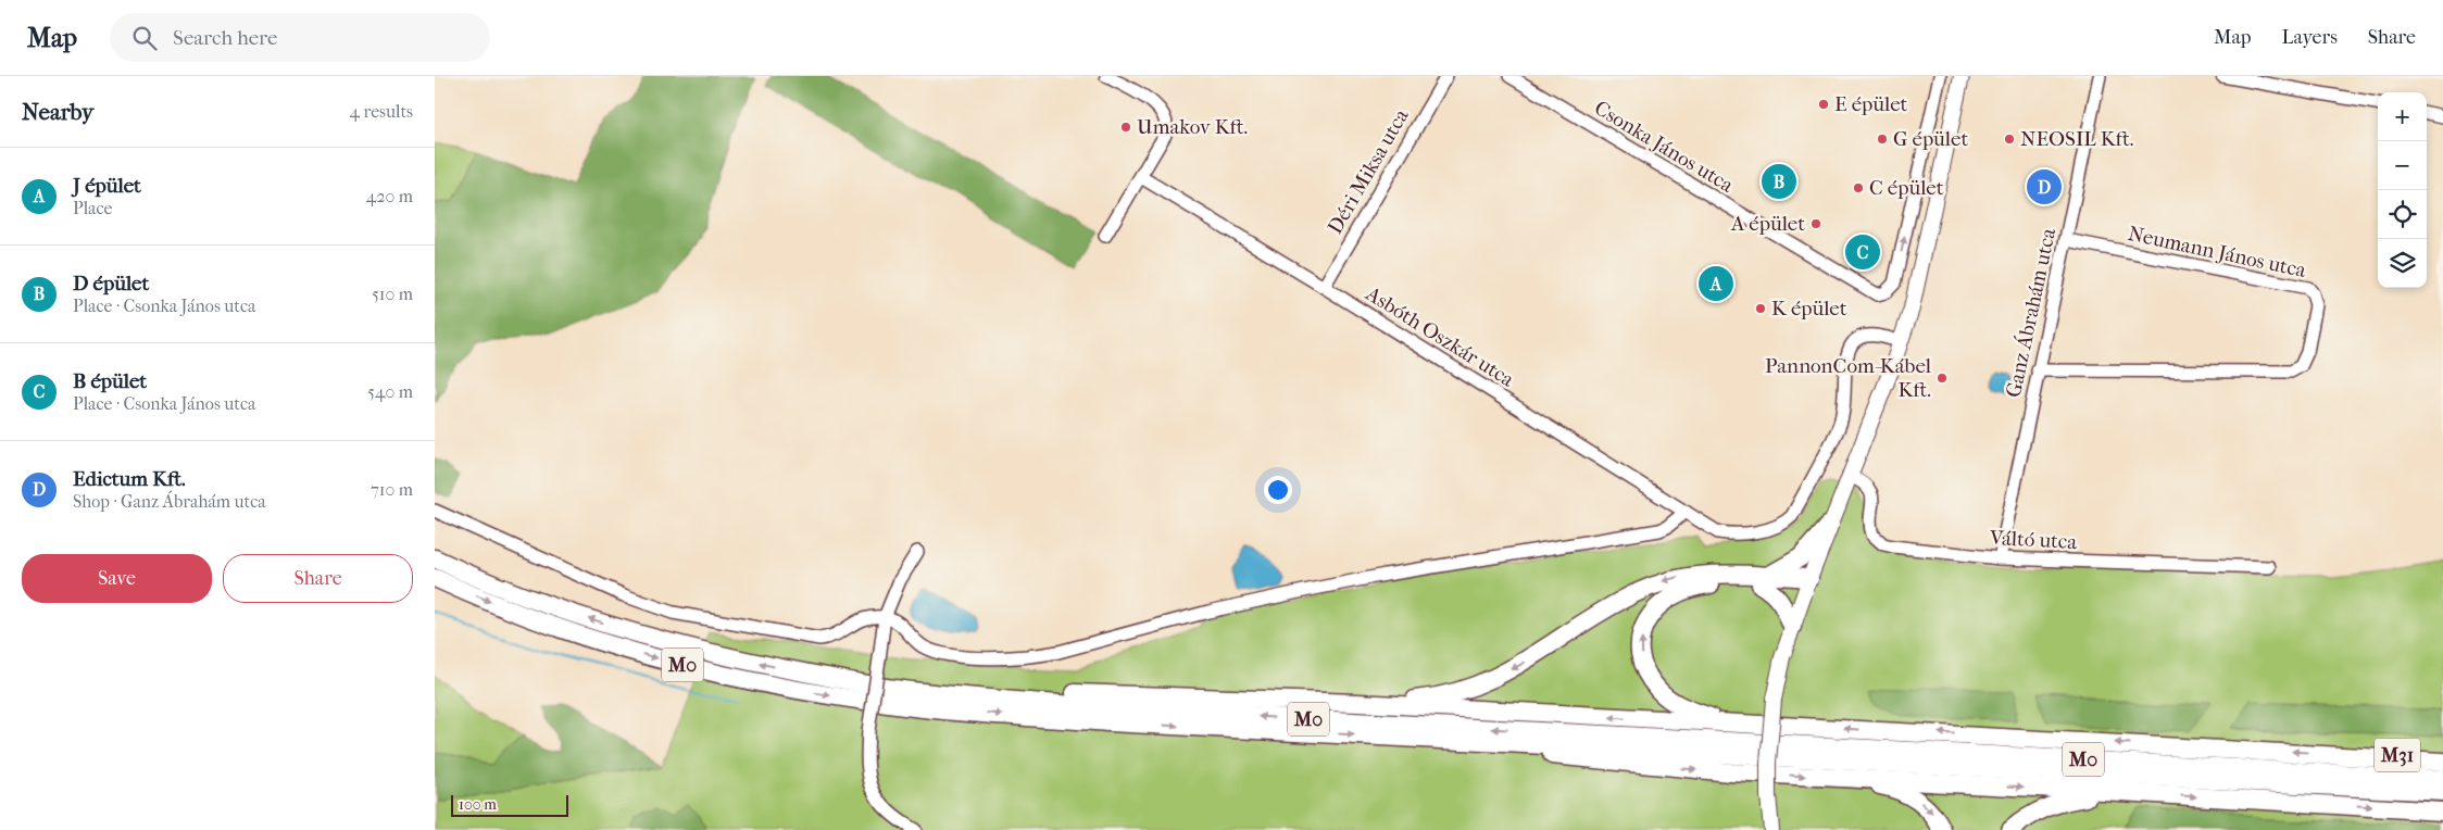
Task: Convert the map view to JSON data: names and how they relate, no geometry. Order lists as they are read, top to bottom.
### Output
{
  "streets": {
    "highway": ["M0", "M31"],
    "street": [
      "Csonka János utca",
      "Déri Miksa utca",
      "Neumann János utca",
      "Ganz Ábrahám utca",
      "Asbóth Oszkár utca",
      "Váltó utca"
    ]
  },
  "crossings": [
    ["Déri Miksa utca", "Asbóth Oszkár utca"],
    ["Neumann János utca", "Ganz Ábrahám utca"],
    ["Ganz Ábrahám utca", "Váltó utca"]
  ],
  "places": [
    "E épület",
    "Umakov Kft.",
    "G épület",
    "NEOSIL Kft.",
    "C épület",
    "A épület",
    "K épület",
    "PannonCom-Kábel Kft."
  ],
  "scale_bar": "100 m",
  "page": {
    "header": "Map",
    "search": "Search here",
    "nav": ["Map", "Layers", "Share"],
    "heading": ["Nearby", "4 results"],
    "map_buttons": ["+", "−"],
    "list": [
      {
        "mark": "A",
        "name": "J épület",
        "note": "Place",
        "value": "420 m"
      },
      {
        "mark": "B",
        "name": "D épület",
        "note": "Place · Csonka János utca",
        "value": "510 m"
      },
      {
        "mark": "C",
        "name": "B épület",
        "note": "Place · Csonka János utca",
        "value": "540 m"
      },
      {
        "mark": "D",
        "name": "Edictum Kft.",
        "note": "Shop · Ganz Ábrahám utca",
        "value": "710 m"
      }
    ],
    "pins": [
      "B",
      "D",
      "C",
      "A"
    ],
    "buttons": ["Save", "Share"],
    "scale": "100 m"
  }
}
